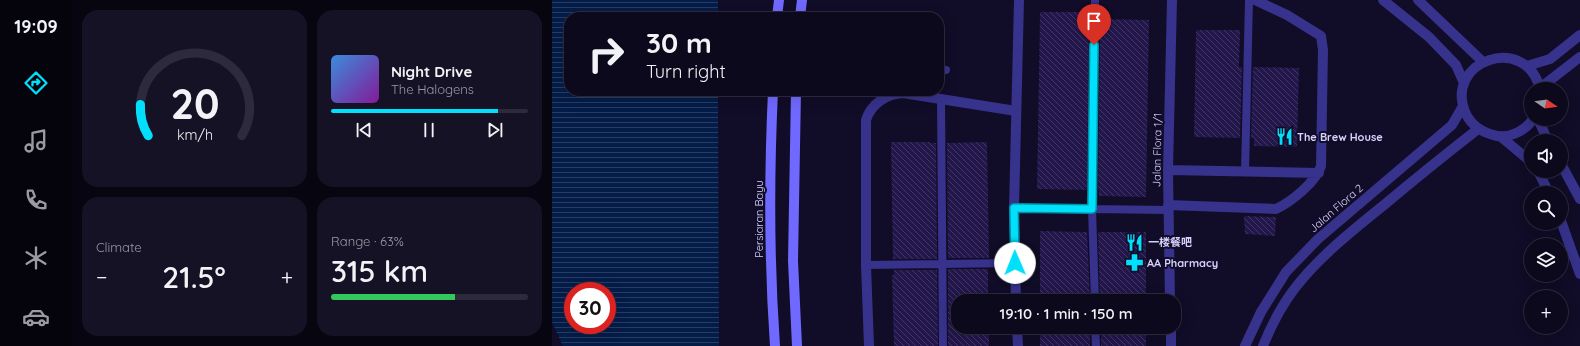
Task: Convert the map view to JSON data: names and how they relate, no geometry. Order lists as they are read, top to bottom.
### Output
{
  "streets": {
    "main road": ["Persiaran Bayu"],
    "street": ["Jalan Flora 1/1", "Jalan Flora 2"]
  },
  "places": {
    "restaurant": ["The Brew House", "一楼餐吧"],
    "pharmacy": ["AA Pharmacy"]
  },
  "north": "right",
  "page": {
    "tabs": "19:09",
    "turn": ["30 m", "Turn right"],
    "song": ["Night Drive", "The Halogens"],
    "map_buttons": "+",
    "tile": [
      "Climate",
      ["Range · 63%", "315 km"]
    ],
    "heat": ["−", "21.5°", "+"],
    "limit": "30",
    "trip": "19:10 · 1 min · 150 m",
    "gauge": ["20", "km/h"]
  }
}
